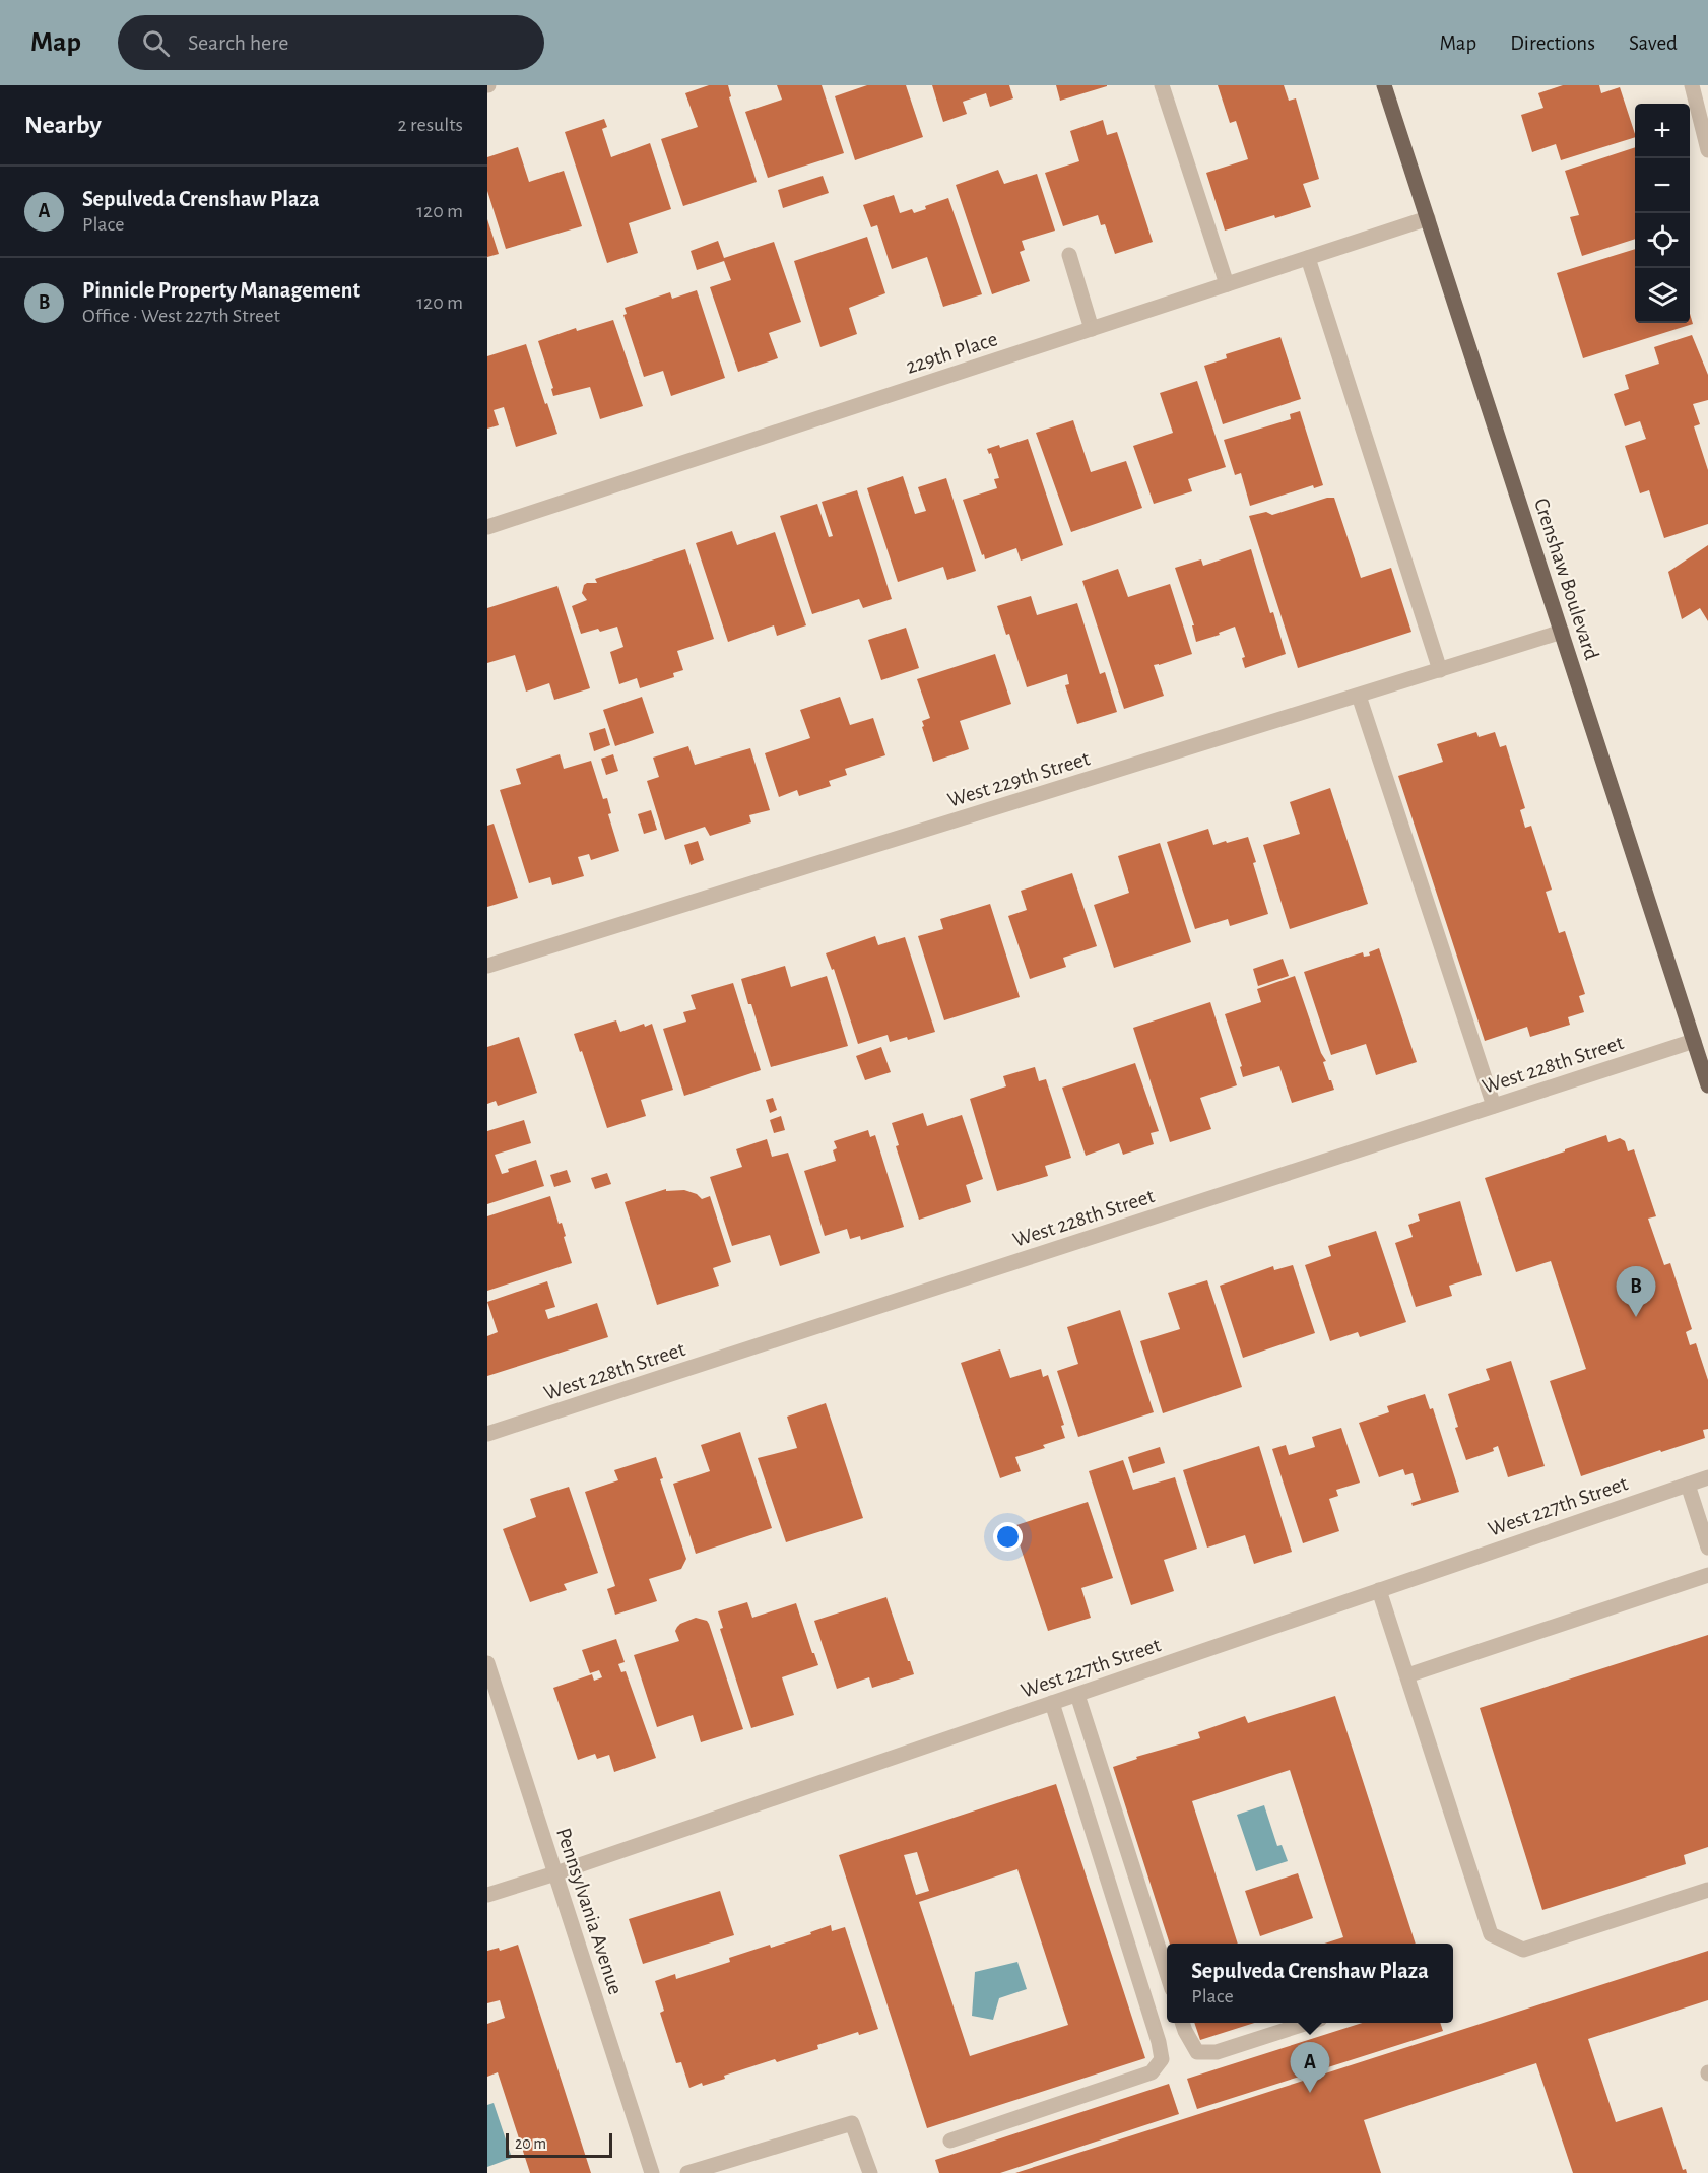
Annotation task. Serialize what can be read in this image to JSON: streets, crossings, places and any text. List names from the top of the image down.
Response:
{
  "streets": {
    "main road": ["Crenshaw Boulevard"],
    "street": [
      "229th Place",
      "West 229th Street",
      "West 228th Street",
      "West 227th Street",
      "Pennsylvania Avenue"
    ]
  },
  "crossings": [
    ["229th Place", "Crenshaw Boulevard"],
    ["Crenshaw Boulevard", "West 229th Street"],
    ["Crenshaw Boulevard", "West 228th Street"],
    ["West 227th Street", "Pennsylvania Avenue"]
  ],
  "scale_bar": "20 m",
  "page": {
    "header": "Map",
    "search": "Search here",
    "nav": ["Map", "Directions", "Saved"],
    "heading": ["Nearby", "2 results"],
    "map_buttons": ["+", "−"],
    "list": [
      {
        "mark": "A",
        "name": "Sepulveda Crenshaw Plaza",
        "note": "Place",
        "value": "120 m"
      },
      {
        "mark": "B",
        "name": "Pinnicle Property Management",
        "note": "Office · West 227th Street",
        "value": "120 m"
      }
    ],
    "pins": ["B", "A"],
    "popup": ["Sepulveda Crenshaw Plaza", "Place"],
    "scale": "20 m"
  }
}
